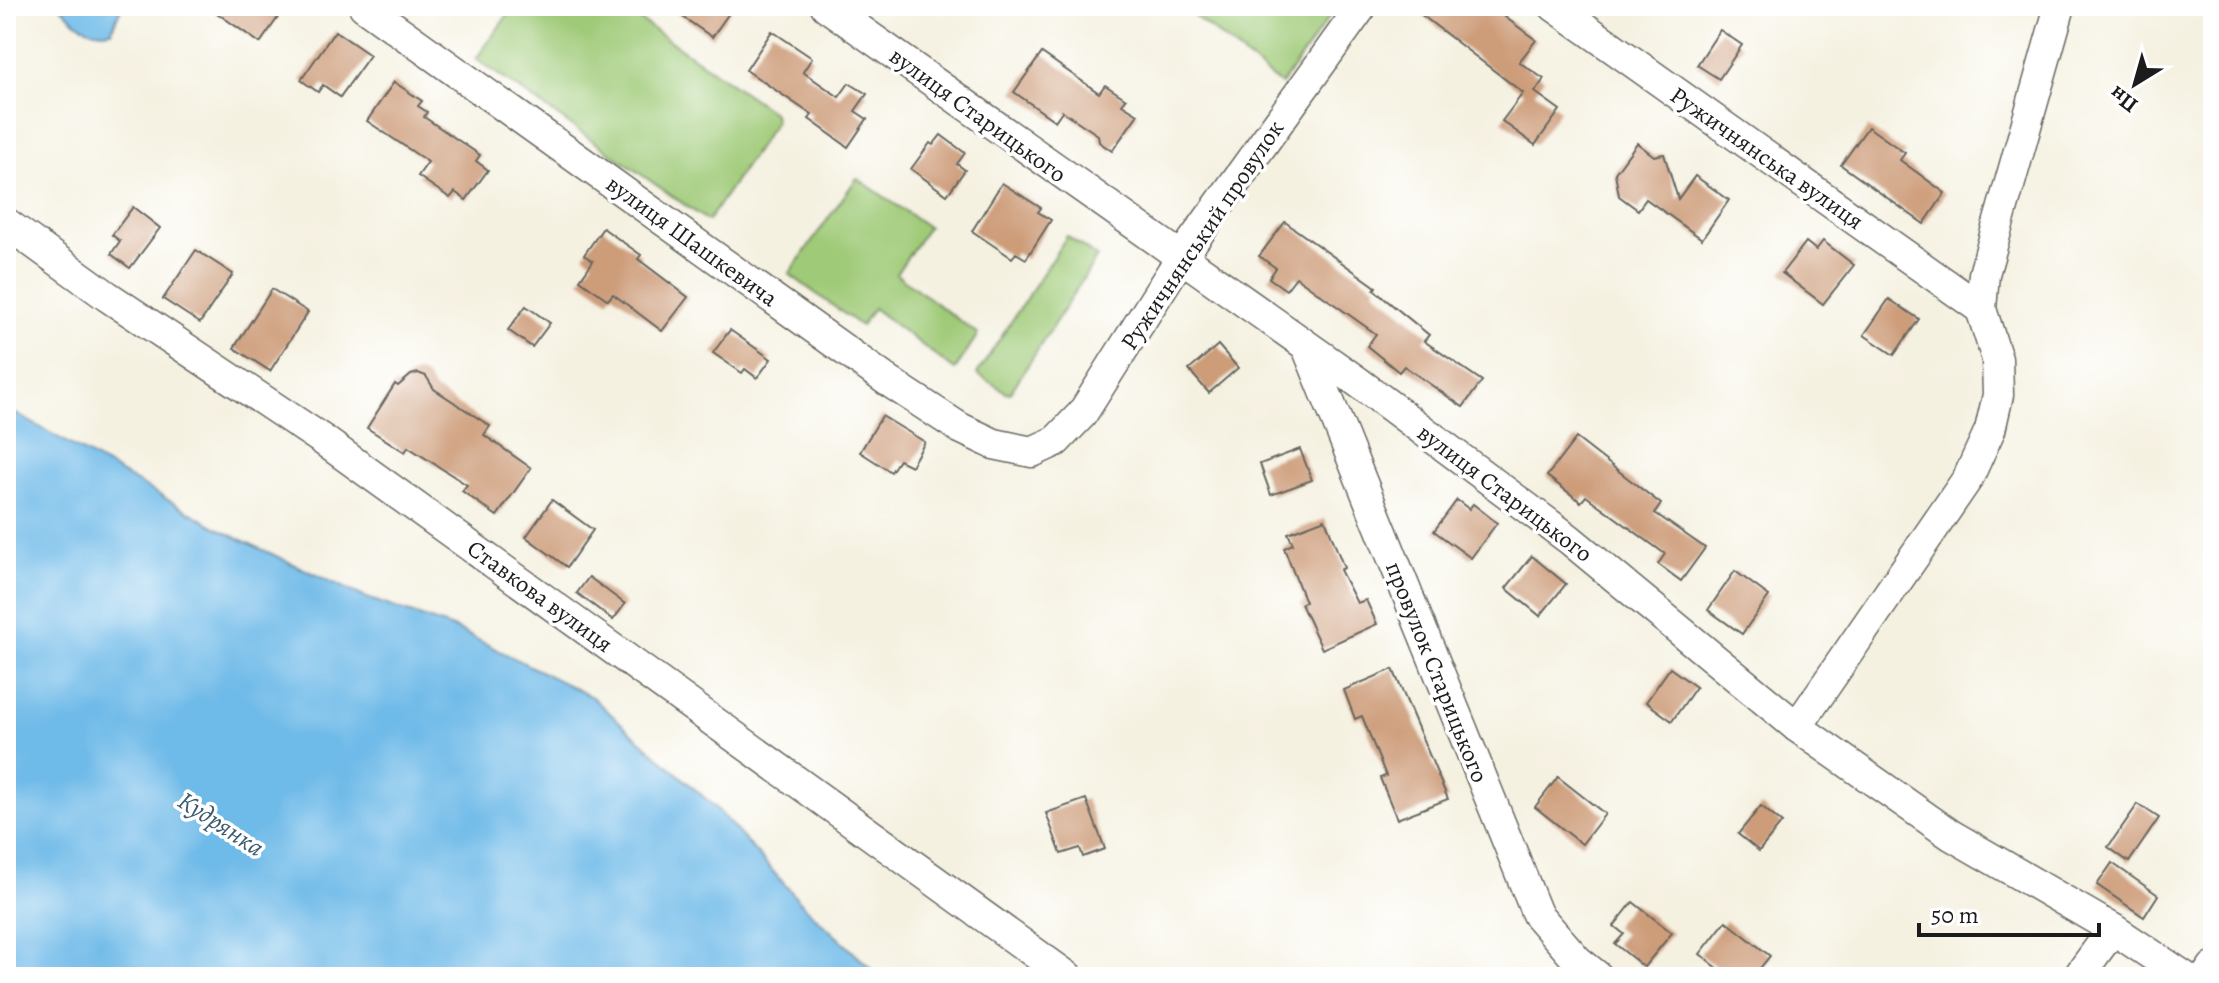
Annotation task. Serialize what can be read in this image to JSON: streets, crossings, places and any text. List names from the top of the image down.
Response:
{
  "streets": {
    "street": [
      "вулиця Старицького",
      "Ружичнянська вулиця",
      "Ружичнянський провулок",
      "вулиця Шашкевича",
      "Ставкова вулиця",
      "провулок Старицького"
    ]
  },
  "crossings": [
    ["вулиця Старицького", "Ружичнянський провулок"],
    ["вулиця Старицького", "провулок Старицького"],
    ["Ружичнянський провулок", "вулиця Шашкевича"]
  ],
  "water": ["Кудрянка"],
  "scale_bar": "50 m",
  "north": "bottom left"
}
